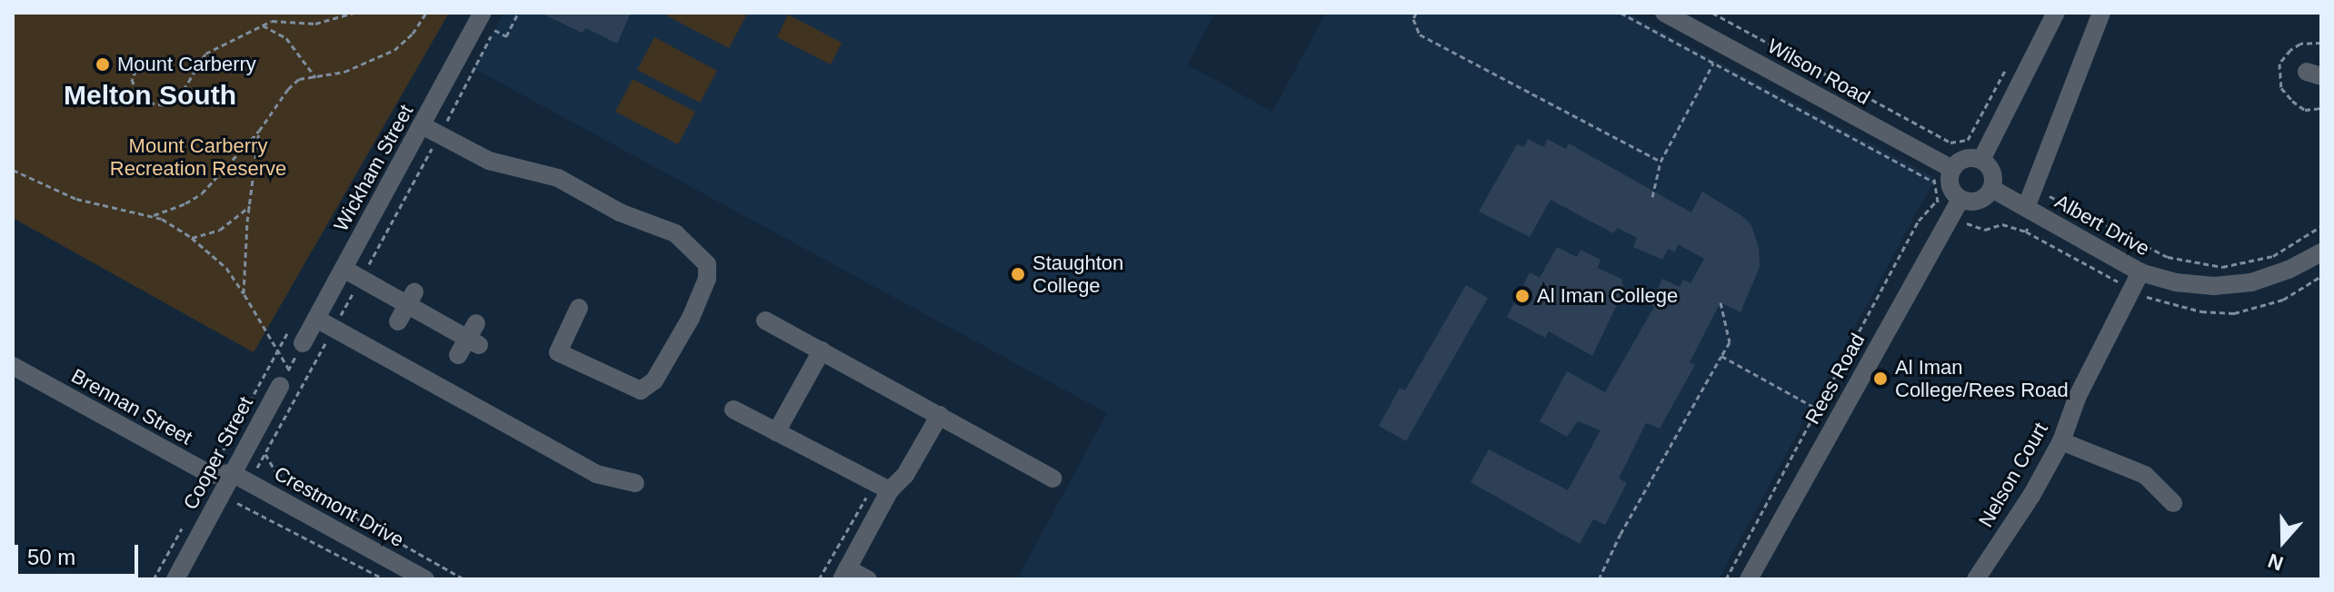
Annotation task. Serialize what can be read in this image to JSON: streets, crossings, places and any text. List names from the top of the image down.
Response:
{
  "streets": {
    "street": [
      "Wilson Road",
      "Wickham Street",
      "Albert Drive",
      "Rees Road",
      "Brennan Street",
      "Cooper Street",
      "Nelson Court",
      "Crestmont Drive"
    ]
  },
  "crossings": [
    ["Wilson Road", "Albert Drive"],
    ["Wilson Road", "Rees Road"],
    ["Albert Drive", "Rees Road"],
    ["Albert Drive", "Nelson Court"],
    ["Brennan Street", "Cooper Street"],
    ["Brennan Street", "Crestmont Drive"],
    ["Cooper Street", "Crestmont Drive"]
  ],
  "districts": ["Melton South"],
  "parks": ["Mount Carberry Recreation Reserve"],
  "places": [
    "Mount Carberry",
    "Staughton College",
    "Al Iman College",
    "Al Iman College/Rees Road"
  ],
  "scale_bar": "50 m",
  "north": "bottom"
}
